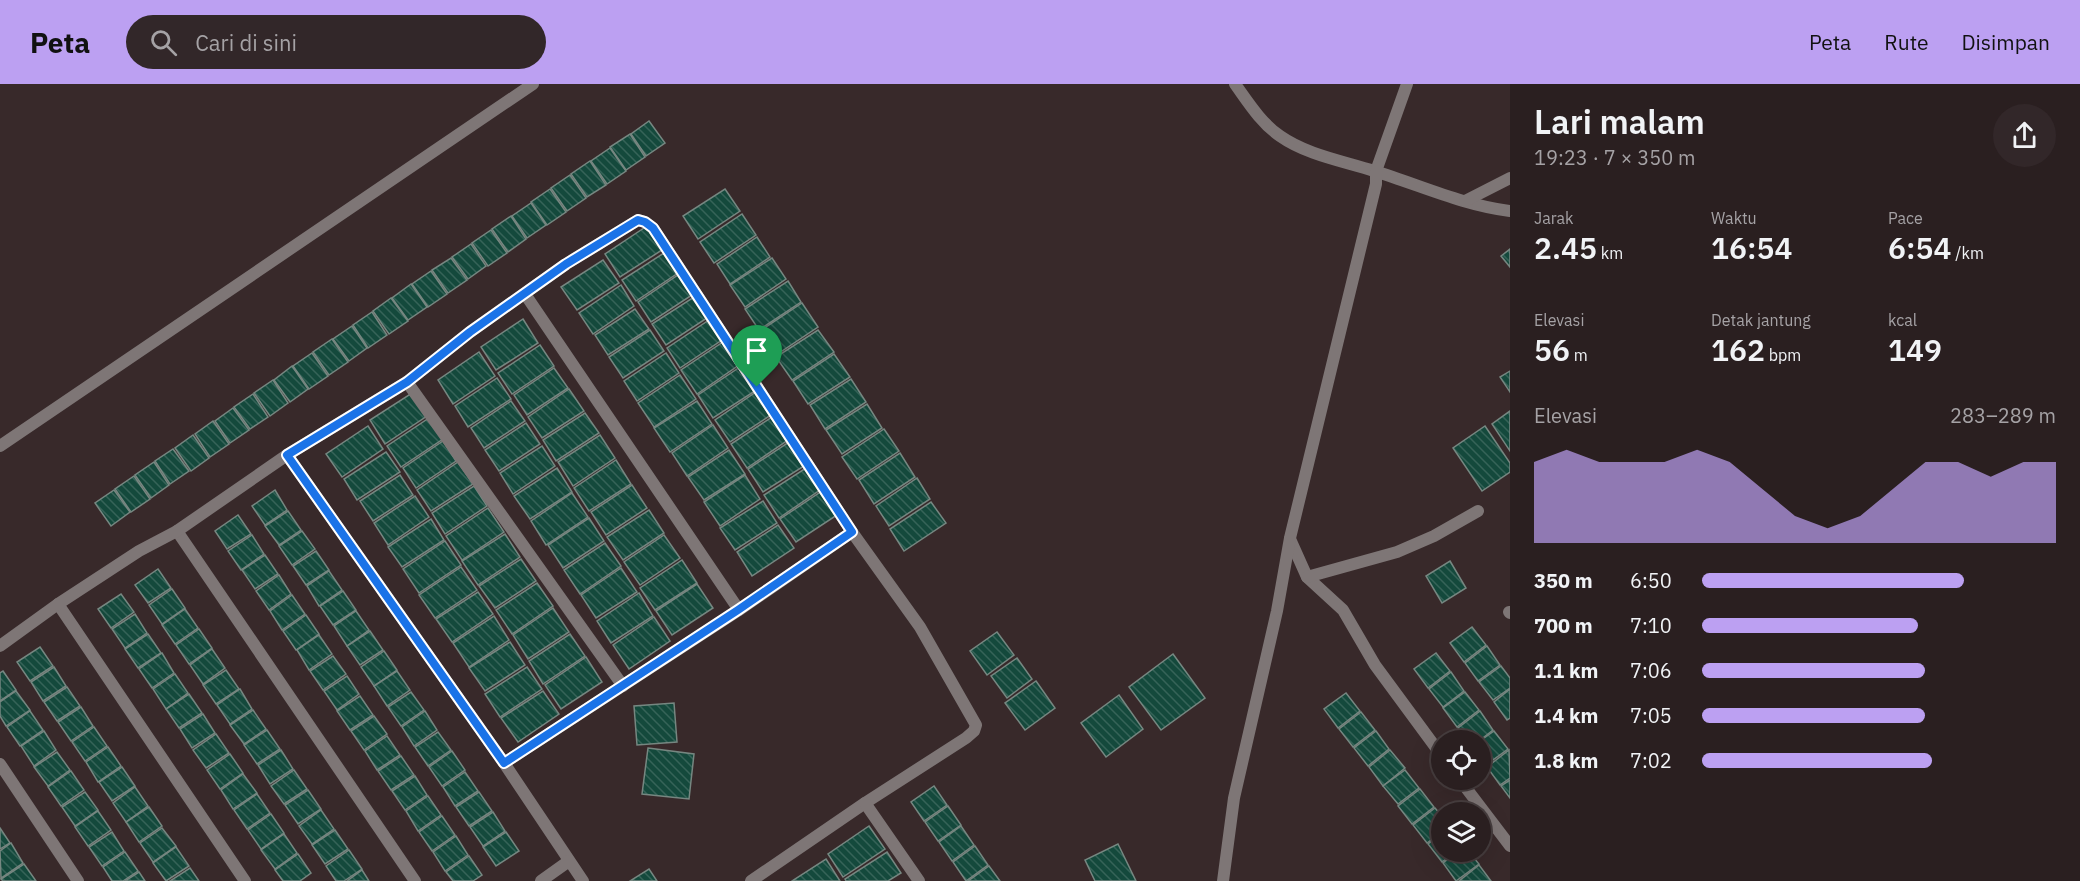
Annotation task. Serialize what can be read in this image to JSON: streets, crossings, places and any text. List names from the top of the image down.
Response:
{
  "page": {
    "header": "Peta",
    "search": "Cari di sini",
    "nav": ["Peta", "Rute", "Disimpan"],
    "heading": ["Lari malam", "19:23 · 7 × 350 m"],
    "stats": [
      ["Jarak", "2.45 km"],
      ["Waktu", "16:54"],
      ["Pace", "6:54 /km"],
      ["Elevasi", "56 m"],
      ["Detak jantung", "162 bpm"],
      ["kcal", "149"]
    ],
    "chart": ["Elevasi", "283–289 m"],
    "list": [
      {
        "name": "350 m",
        "note": "6:50"
      },
      {
        "name": "700 m",
        "note": "7:10"
      },
      {
        "name": "1.1 km",
        "note": "7:06"
      },
      {
        "name": "1.4 km",
        "note": "7:05"
      },
      {
        "name": "1.8 km",
        "note": "7:02"
      }
    ]
  }
}
